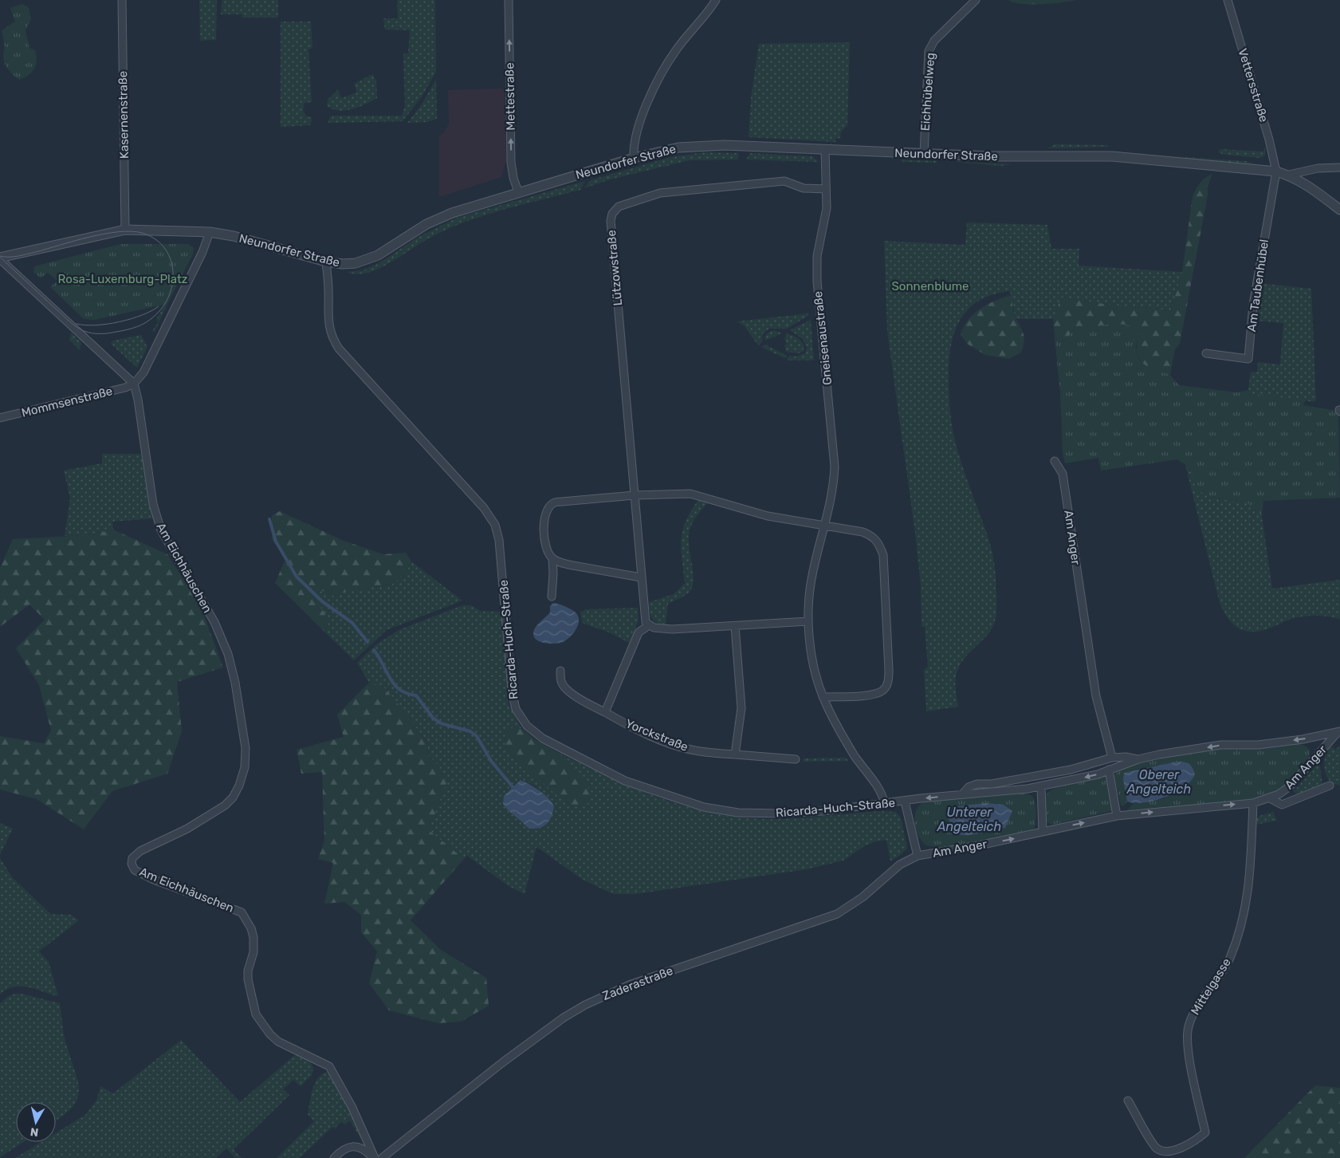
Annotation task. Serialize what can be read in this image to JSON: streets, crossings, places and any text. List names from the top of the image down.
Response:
{
  "streets": {
    "street": [
      "Vettersstraße",
      "Eichhübelweg",
      "Mettestraße",
      "Kasernenstraße",
      "Neundorfer Straße",
      "Lützowstraße",
      "Am Taubenhübel",
      "Gneisenaustraße",
      "Mommsenstraße",
      "Am Anger",
      "Am Eichhäuschen",
      "Ricarda-Huch-Straße",
      "Yorckstraße",
      "Zaderastraße",
      "Mittelgasse"
    ]
  },
  "crossings": [
    ["Vettersstraße", "Neundorfer Straße"],
    ["Vettersstraße", "Am Taubenhübel"],
    ["Eichhübelweg", "Neundorfer Straße"],
    ["Mettestraße", "Neundorfer Straße"],
    ["Kasernenstraße", "Neundorfer Straße"],
    ["Neundorfer Straße", "Am Taubenhübel"],
    ["Neundorfer Straße", "Gneisenaustraße"],
    ["Neundorfer Straße", "Ricarda-Huch-Straße"],
    ["Lützowstraße", "Gneisenaustraße"],
    ["Gneisenaustraße", "Ricarda-Huch-Straße"],
    ["Mommsenstraße", "Am Eichhäuschen"],
    ["Am Anger", "Ricarda-Huch-Straße"],
    ["Am Anger", "Zaderastraße"],
    ["Am Anger", "Mittelgasse"]
  ],
  "one_way": ["Mettestraße"],
  "water": ["Oberer Angelteich", "Unterer Angelteich"],
  "parks": ["Rosa-Luxemburg-Platz", "Sonnenblume"],
  "north": "bottom"
}
